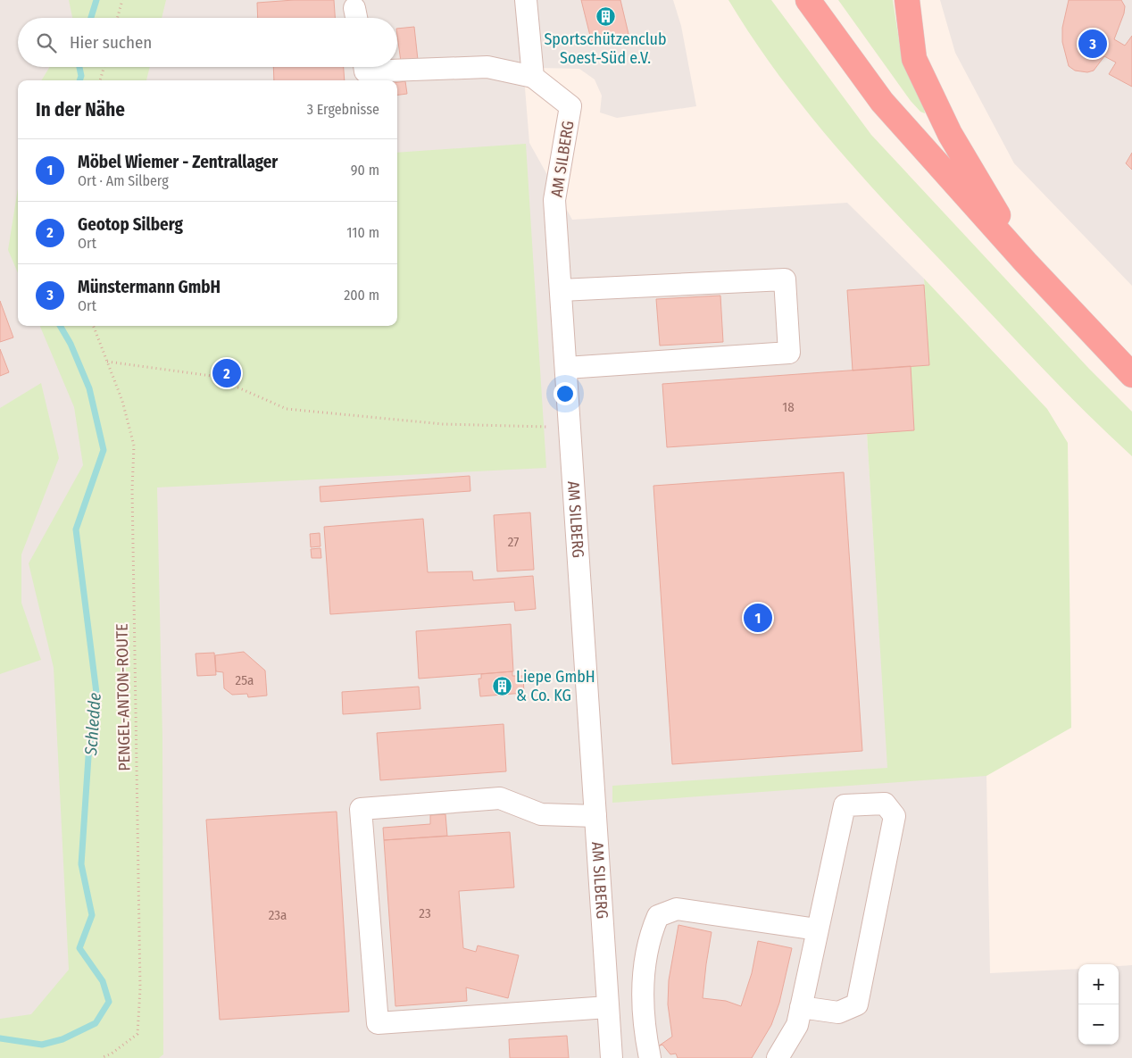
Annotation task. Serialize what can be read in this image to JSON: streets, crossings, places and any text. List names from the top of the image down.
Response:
{
  "streets": {
    "street": ["AM SILBERG"],
    "path": ["PENGEL-ANTON-ROUTE"]
  },
  "water": ["Schledde"],
  "places": {
    "building": ["Sportschützenclub Soest-Süd e.V.", "Liepe GmbH & Co. KG"]
  },
  "house_numbers": [
    "18",
    "27",
    "25a",
    "23",
    "23a"
  ],
  "page": {
    "search": "Hier suchen",
    "pins": ["3", "2", "1"],
    "heading": ["In der Nähe", "3 Ergebnisse"],
    "list": [
      {
        "mark": "1",
        "name": "Möbel Wiemer - Zentrallager",
        "note": "Ort · Am Silberg",
        "value": "90 m"
      },
      {
        "mark": "2",
        "name": "Geotop Silberg",
        "note": "Ort",
        "value": "110 m"
      },
      {
        "mark": "3",
        "name": "Münstermann GmbH",
        "note": "Ort",
        "value": "200 m"
      }
    ],
    "map_buttons": ["+", "−"]
  }
}
